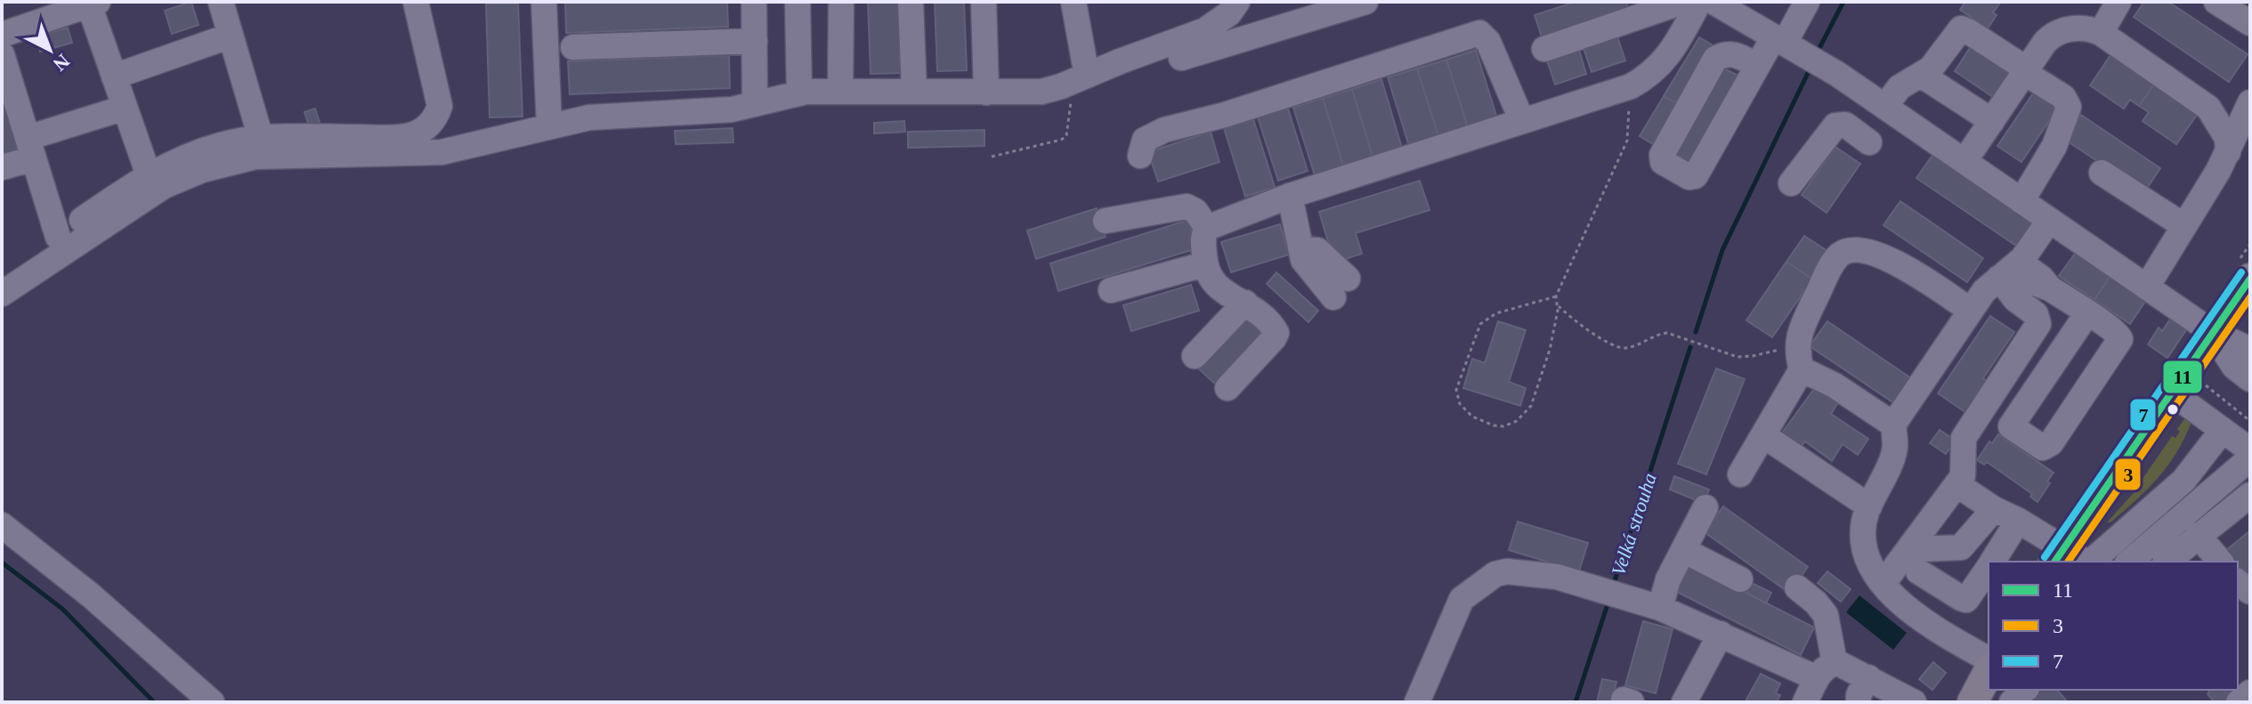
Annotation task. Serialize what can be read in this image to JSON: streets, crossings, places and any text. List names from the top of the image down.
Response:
{
  "water": ["Velká strouha"],
  "lines": ["transit line 7", "transit line 11", "transit line 3"],
  "legend": ["11", "3", "7"],
  "north": "bottom right"
}
